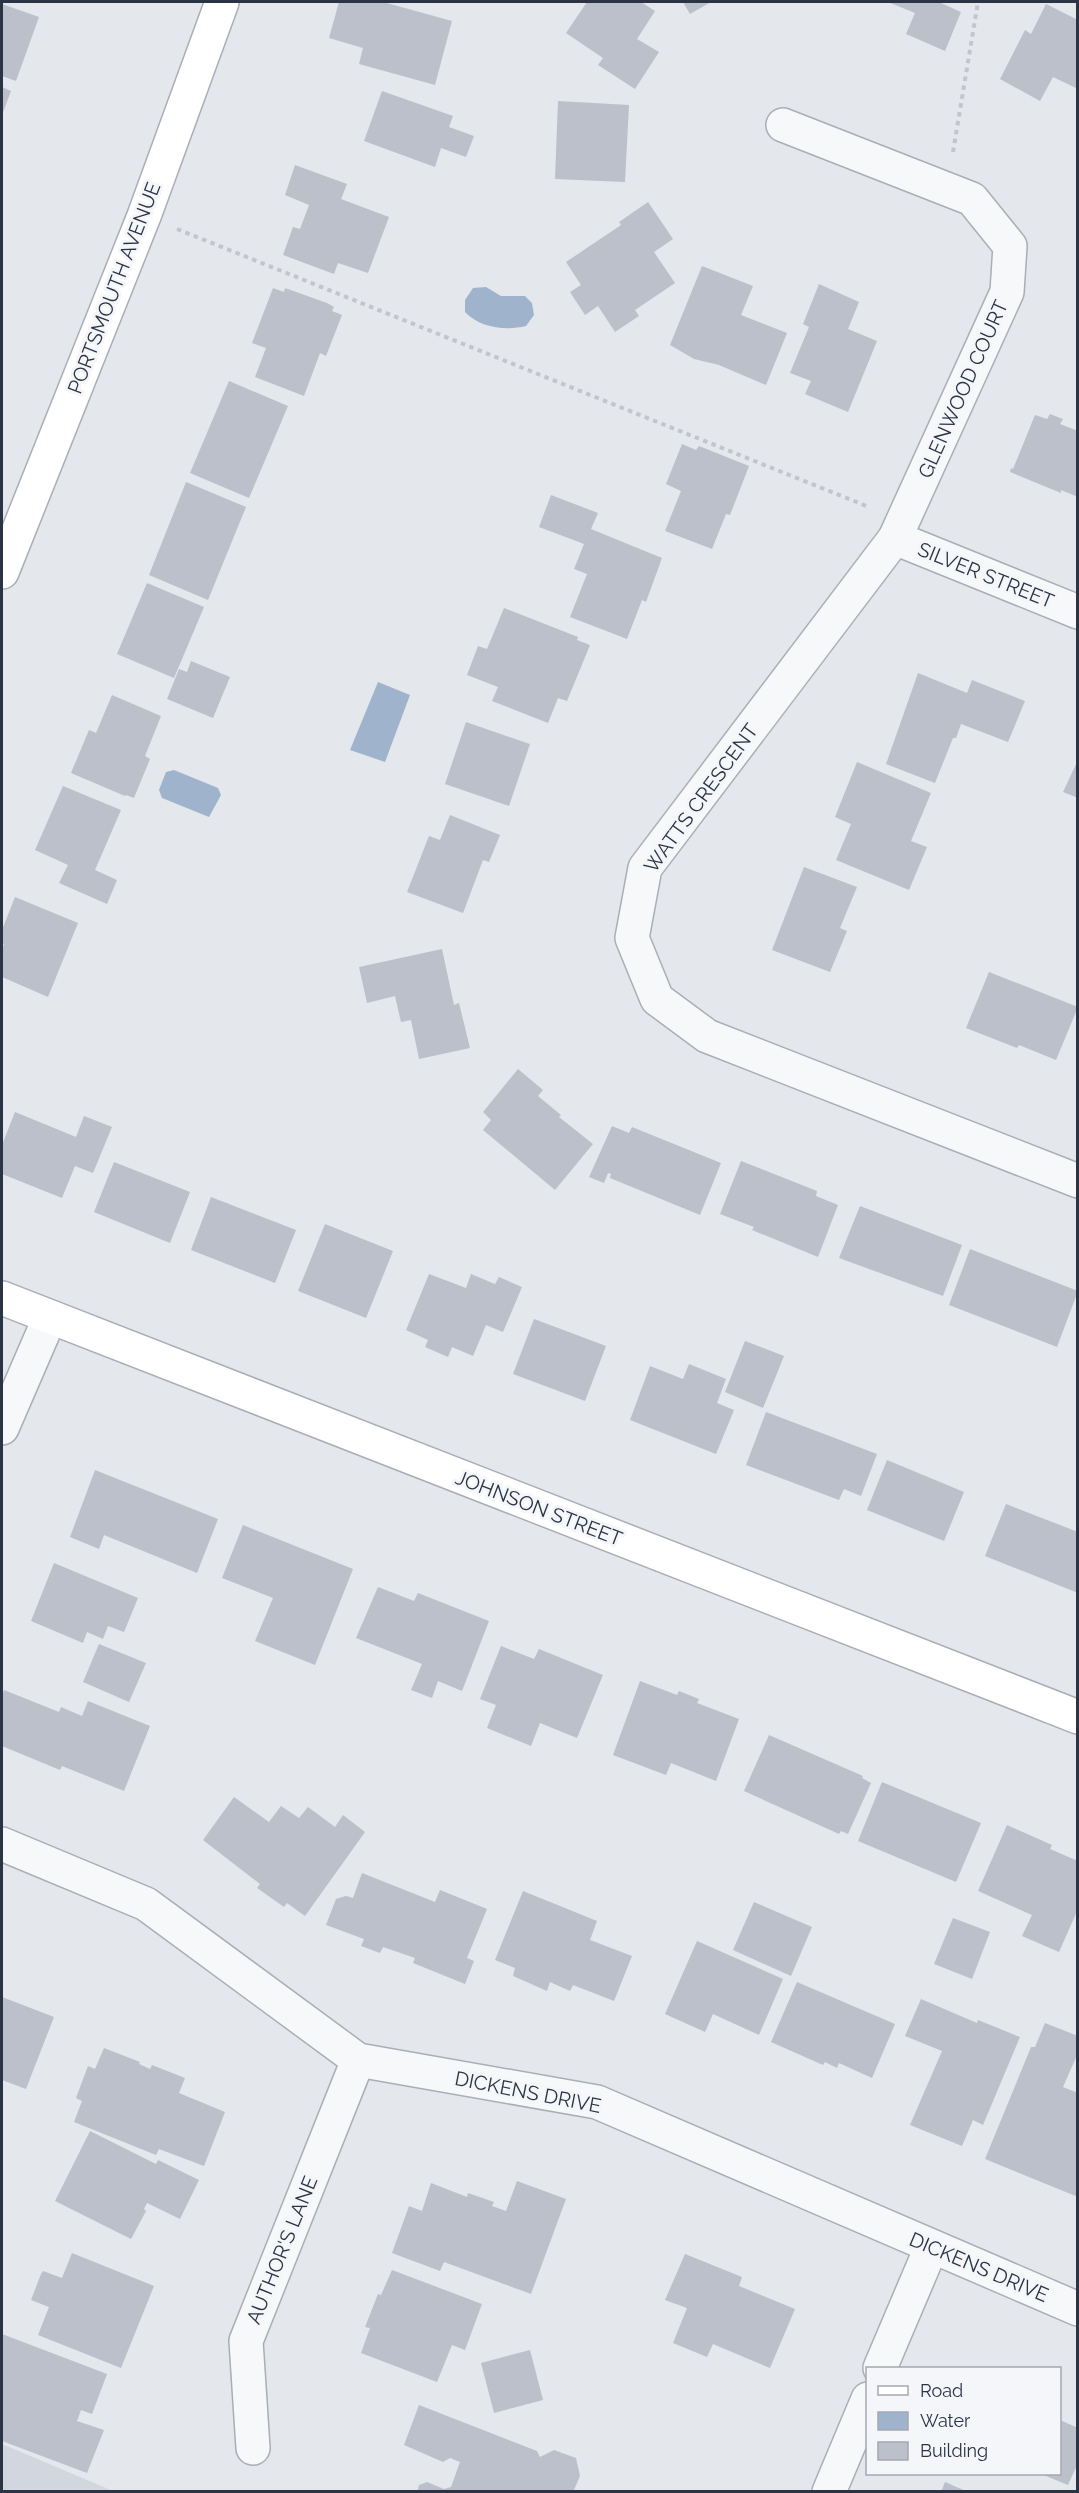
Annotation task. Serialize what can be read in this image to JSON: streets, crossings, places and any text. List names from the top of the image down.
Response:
{
  "streets": {
    "main road": ["PORTSMOUTH AVENUE", "JOHNSON STREET"],
    "street": [
      "GLENWOOD COURT",
      "SILVER STREET",
      "WATTS CRESCENT",
      "DICKENS DRIVE",
      "AUTHOR'S LANE"
    ]
  },
  "crossings": [
    ["GLENWOOD COURT", "SILVER STREET"],
    ["GLENWOOD COURT", "WATTS CRESCENT"],
    ["SILVER STREET", "WATTS CRESCENT"],
    ["DICKENS DRIVE", "AUTHOR'S LANE"]
  ],
  "legend": ["Road", "Water", "Building"]
}
